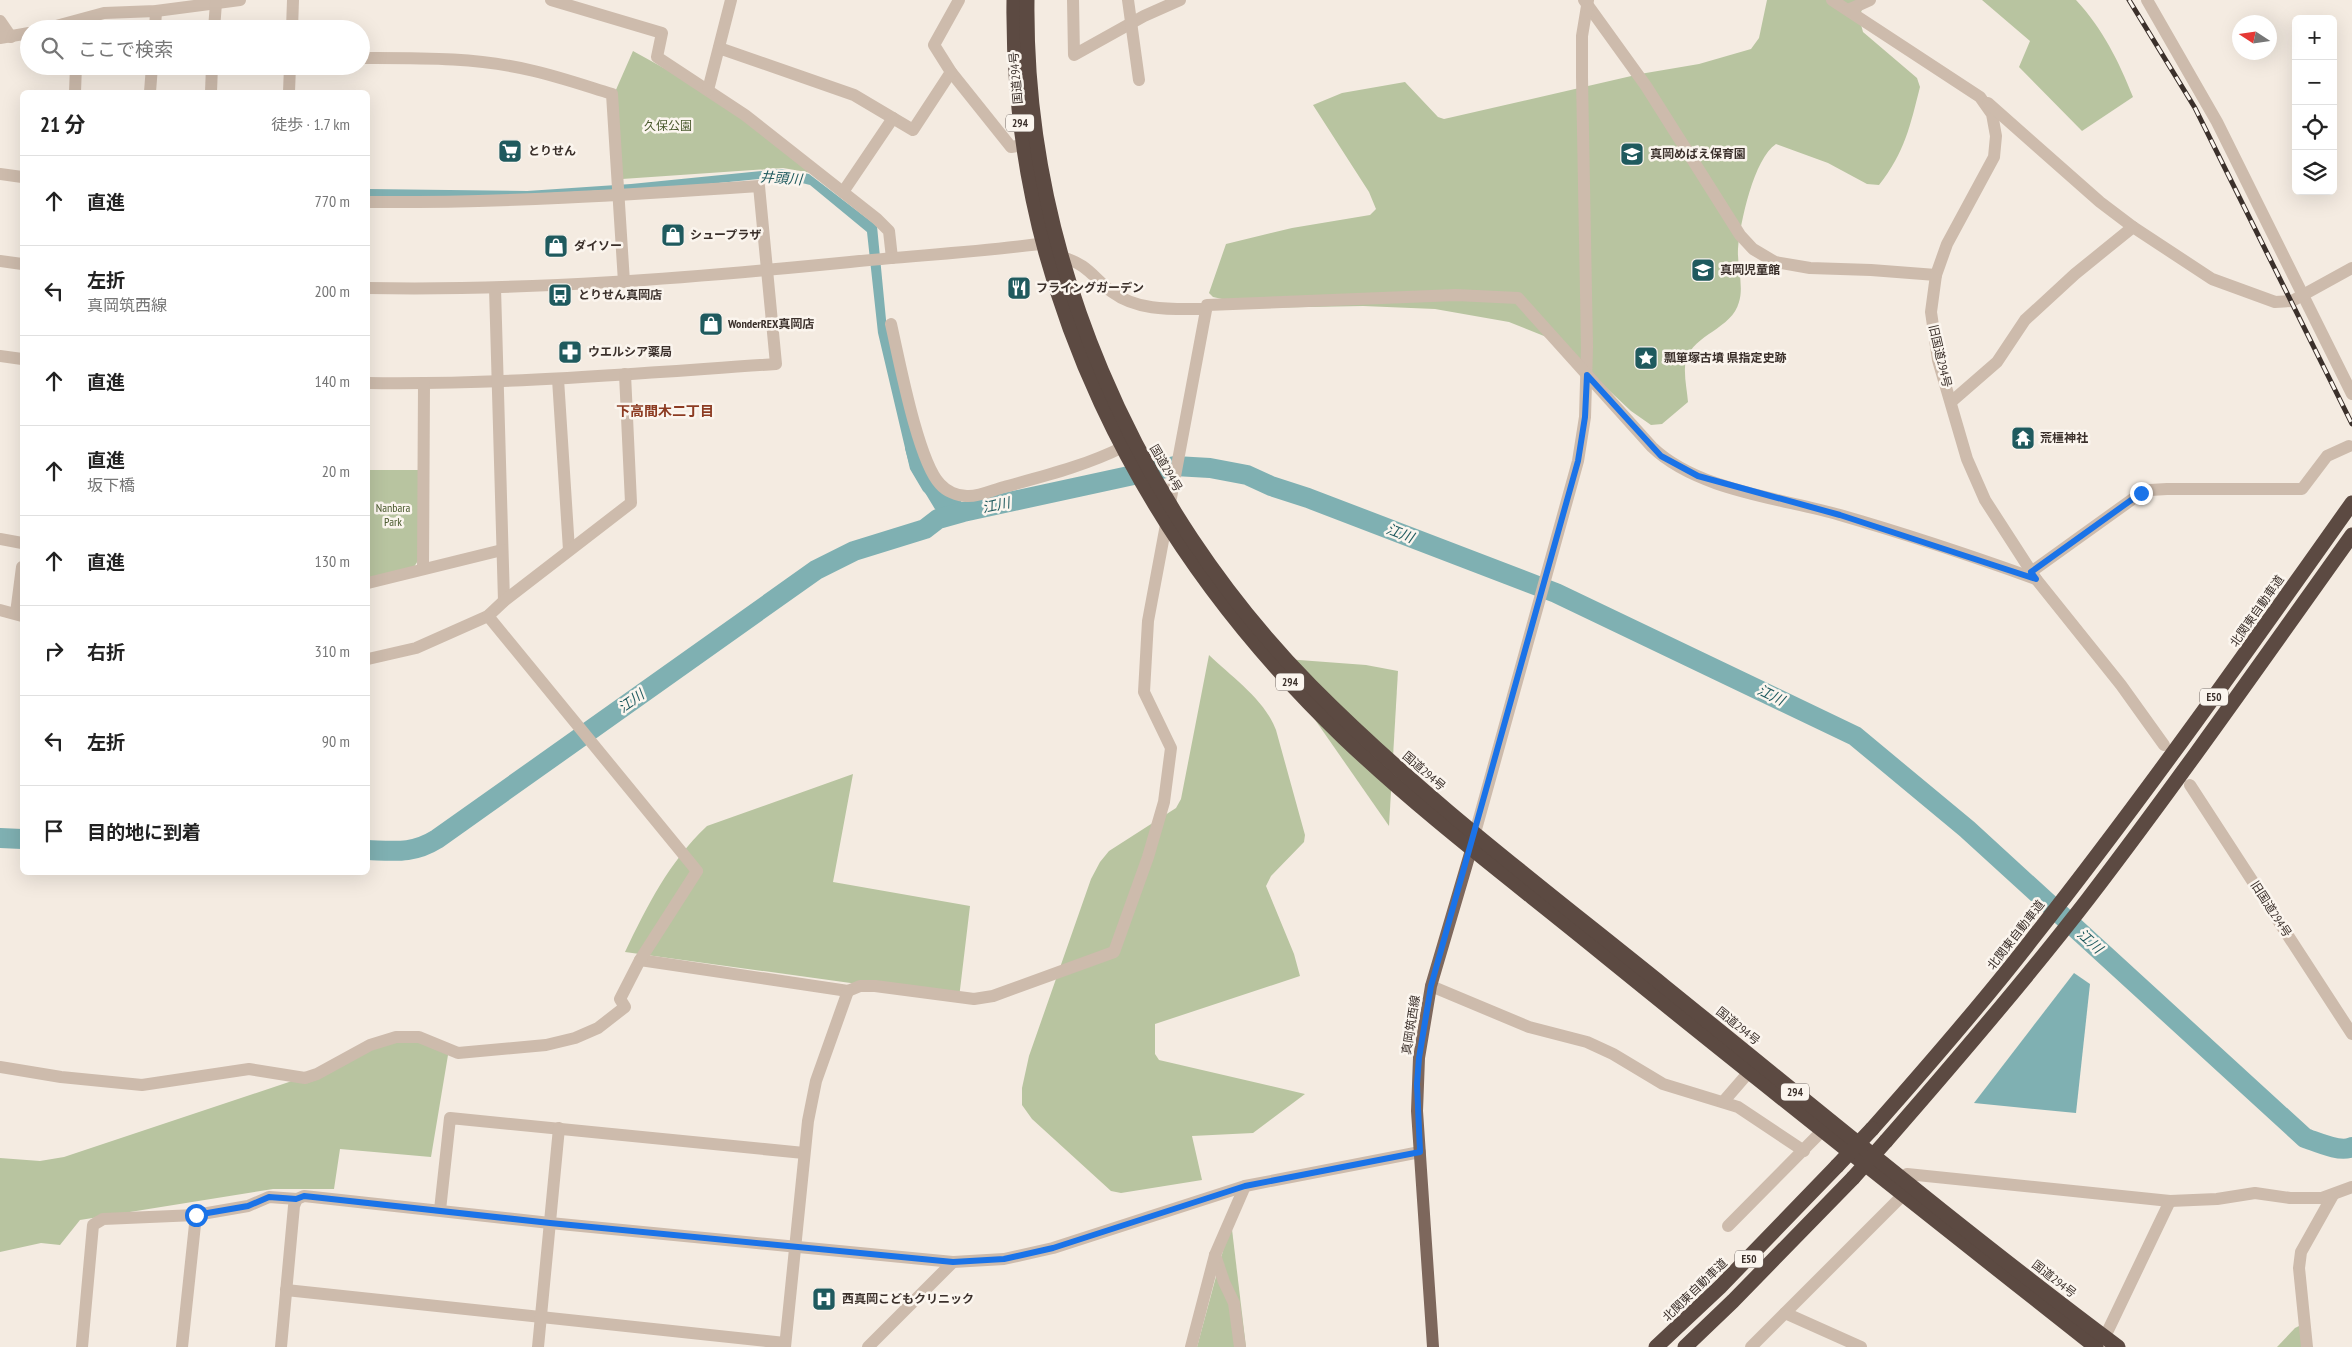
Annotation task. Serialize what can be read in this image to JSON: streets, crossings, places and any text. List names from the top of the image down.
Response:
{
  "streets": {
    "highway": [
      "国道294号",
      "294",
      "北関東自動車道",
      "E50"
    ],
    "main road": ["真岡筑西線"],
    "street": ["旧国道294号"]
  },
  "crossings": [
    ["国道294号", "真岡筑西線"]
  ],
  "districts": ["下高間木二丁目"],
  "water": ["井頭川", "江川"],
  "parks": ["久保公園", "Nanbara Park"],
  "places": {
    "supermarket": ["とりせん"],
    "school or university": ["真岡めばえ保育園", "真岡児童館"],
    "shop": ["シュープラザ", "ダイソー", "WonderREX真岡店"],
    "restaurant": ["フライングガーデン"],
    "bus stop": ["とりせん真岡店"],
    "pharmacy": ["ウエルシア薬局"],
    "place": ["瓢箪塚古墳 県指定史跡"],
    "temple": ["荒橿神社"],
    "hospital": ["西真岡こどもクリニック"]
  },
  "north": "left",
  "page": {
    "map_buttons": ["+", "−"],
    "search": "ここで検索",
    "heading": ["21 分", "徒歩 · 1.7 km"],
    "list": [
      ["直進", "770 m"],
      ["左折", "真岡筑西線", "200 m"],
      ["直進", "140 m"],
      ["直進", "坂下橋", "20 m"],
      ["直進", "130 m"],
      ["右折", "310 m"],
      ["左折", "90 m"],
      "目的地に到着"
    ]
  }
}
